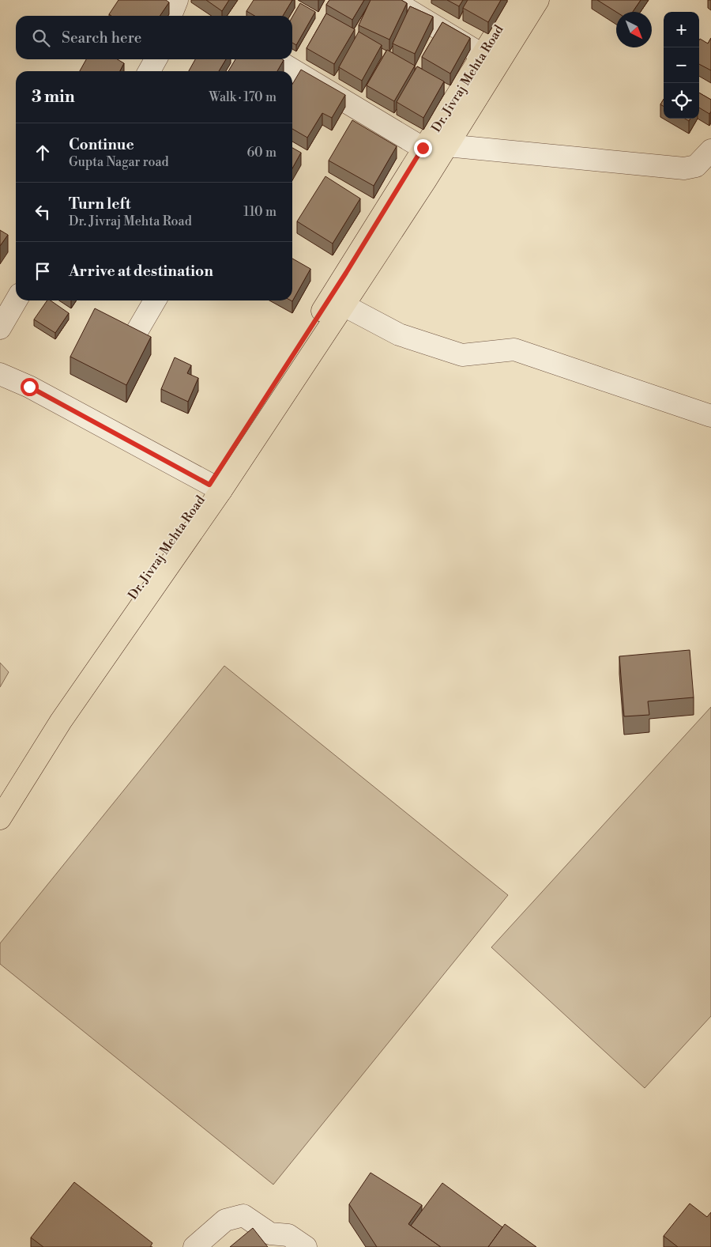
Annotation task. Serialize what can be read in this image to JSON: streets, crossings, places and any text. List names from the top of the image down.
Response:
{
  "streets": {
    "main road": ["Dr. Jivraj Mehta Road"]
  },
  "north": "bottom right",
  "page": {
    "map_buttons": ["+", "−"],
    "search": "Search here",
    "heading": ["3 min", "Walk · 170 m"],
    "list": [
      ["Continue", "Gupta Nagar road", "60 m"],
      ["Turn left", "Dr. Jivraj Mehta Road", "110 m"],
      "Arrive at destination"
    ]
  }
}
